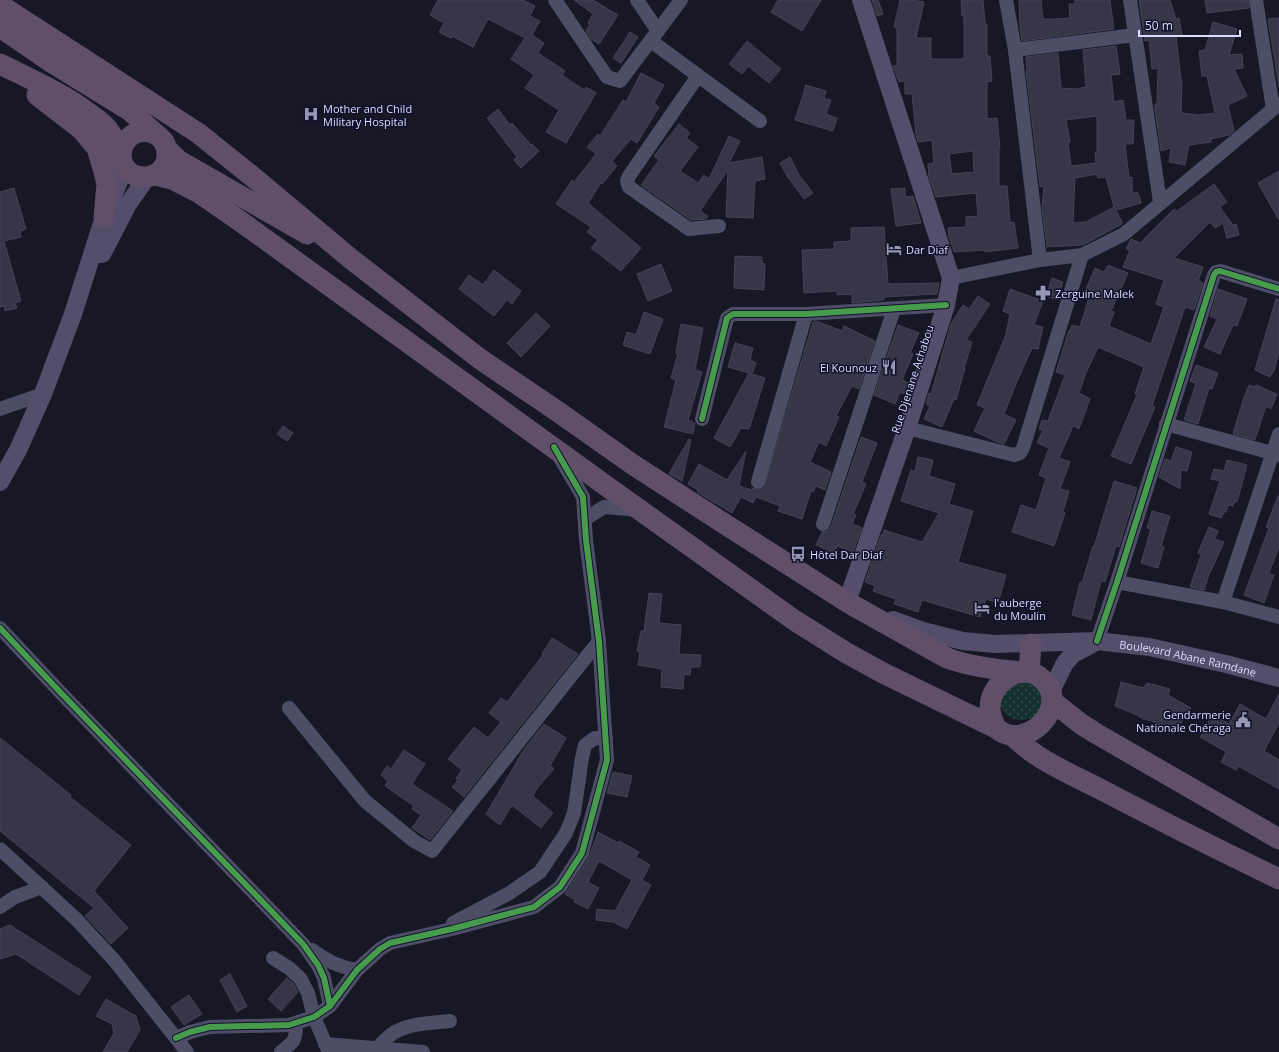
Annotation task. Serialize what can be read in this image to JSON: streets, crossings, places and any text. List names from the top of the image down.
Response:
{
  "streets": {
    "main road": ["Rue Djenane Achabou", "Boulevard Abane Ramdane"]
  },
  "crossings": [
    ["Rue Djenane Achabou", "Boulevard Abane Ramdane"]
  ],
  "places": {
    "hospital": ["Mother and Child Military Hospital"],
    "hotel": ["Dar Diaf", "l'auberge du Moulin"],
    "pharmacy": ["Zerguine Malek"],
    "restaurant": ["El Kounouz"],
    "bus stop": ["Hôtel Dar Diaf"],
    "public building": ["Gendarmerie Nationale Chéraga"]
  },
  "scale_bar": "50 m"
}
